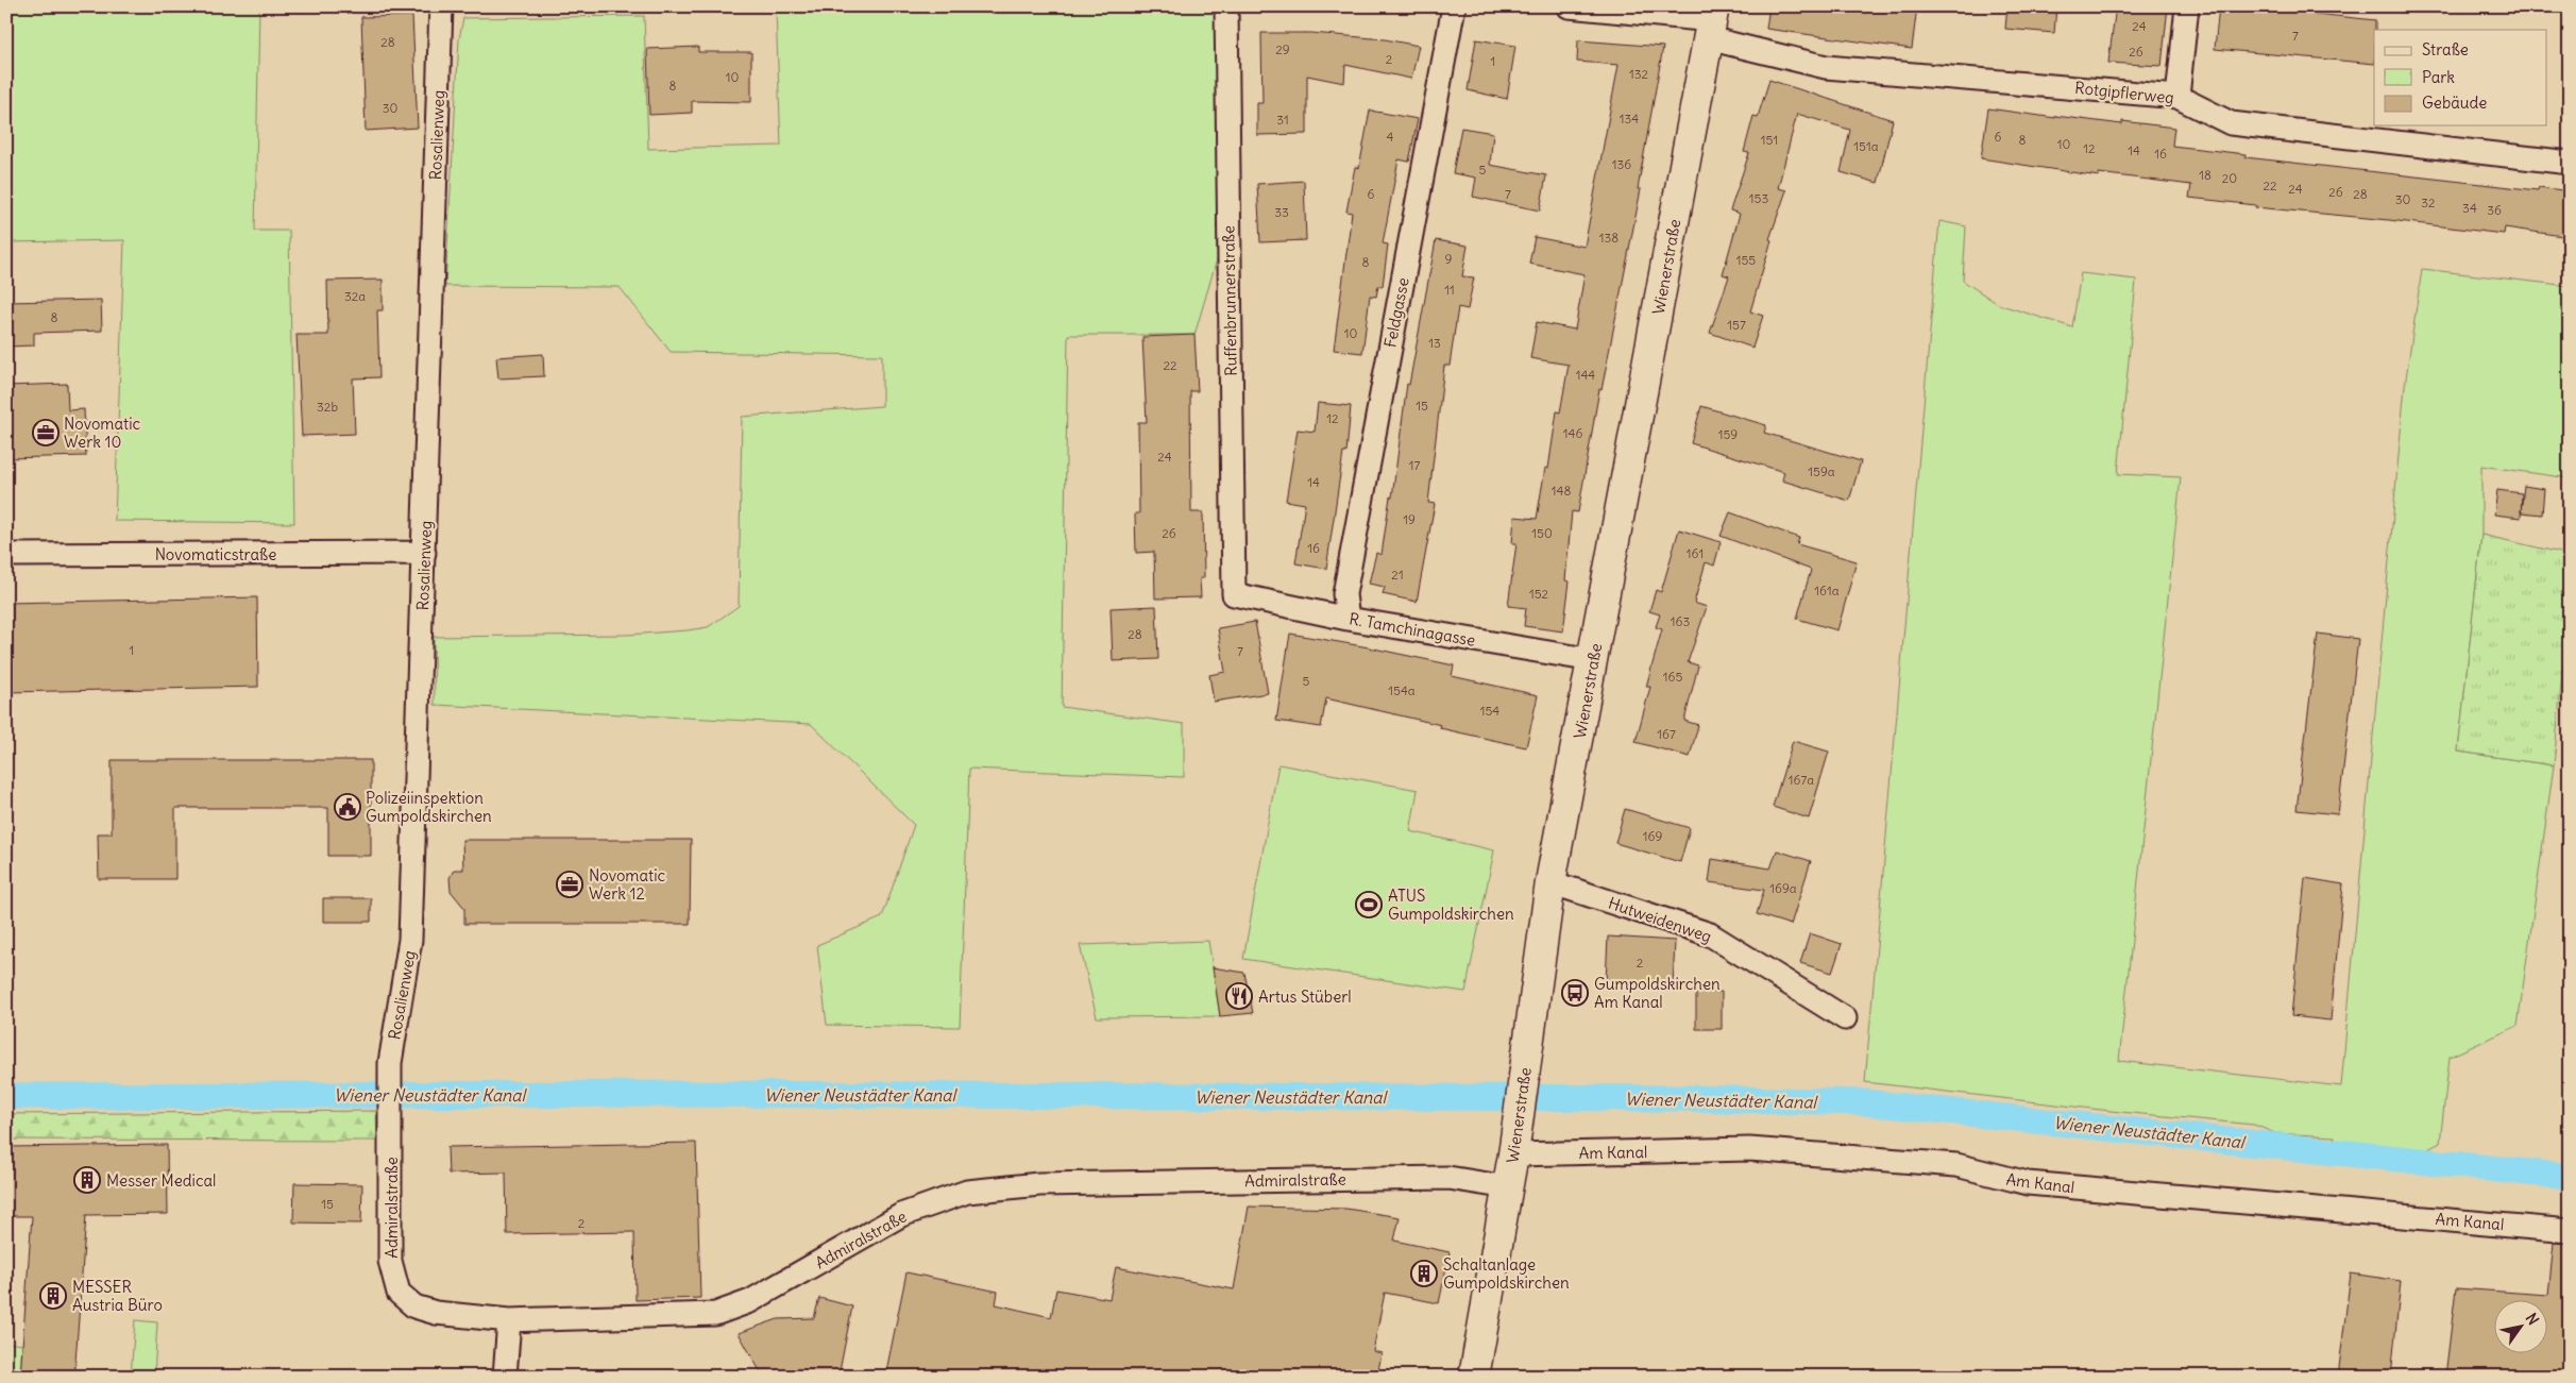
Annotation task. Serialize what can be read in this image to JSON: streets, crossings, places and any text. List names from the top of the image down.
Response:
{
  "streets": {
    "street": [
      "Rotgipflerweg",
      "Rosalienweg",
      "Wienerstraße",
      "Ruffenbrunnerstraße",
      "Feldgasse",
      "Novomaticstraße",
      "R. Tamchinagasse",
      "Hutweidenweg",
      "Am Kanal",
      "Admiralstraße"
    ]
  },
  "crossings": [
    ["Rotgipflerweg", "Wienerstraße"],
    ["Rosalienweg", "Novomaticstraße"],
    ["Rosalienweg", "Admiralstraße"],
    ["Wienerstraße", "R. Tamchinagasse"],
    ["Wienerstraße", "Hutweidenweg"],
    ["Wienerstraße", "Am Kanal"],
    ["Wienerstraße", "Admiralstraße"],
    ["Ruffenbrunnerstraße", "R. Tamchinagasse"],
    ["Feldgasse", "R. Tamchinagasse"]
  ],
  "water": ["Wiener Neustädter Kanal"],
  "places": {
    "office": ["Novomatic Werk 10", "Novomatic Werk 12"],
    "public building": ["Polizeiinspektion Gumpoldskirchen"],
    "sports": ["ATUS Gumpoldskirchen"],
    "bus stop": ["Gumpoldskirchen Am Kanal"],
    "restaurant": ["Artus Stüberl"],
    "building": ["Messer Medical", "Schaltanlage Gumpoldskirchen", "MESSER Austria Büro"]
  },
  "house_numbers": [
    "24",
    "7",
    "28",
    "29",
    "26",
    "2",
    "1",
    "132",
    "10",
    "8",
    "30",
    "134",
    "31",
    "4",
    "6",
    "151",
    "8",
    "10",
    "151a",
    "12",
    "14",
    "16",
    "136",
    "5",
    "18",
    "20",
    "22",
    "24",
    "26",
    "6",
    "7",
    "28",
    "153",
    "30",
    "32",
    "34",
    "36",
    "33",
    "138",
    "9",
    "155",
    "8",
    "11",
    "32a",
    "8",
    "157",
    "10",
    "13",
    "22",
    "144",
    "15",
    "32b",
    "12",
    "146",
    "159",
    "24",
    "17",
    "159a",
    "14",
    "148",
    "19",
    "26",
    "150",
    "16",
    "161",
    "21",
    "161a",
    "152",
    "163",
    "28",
    "1",
    "7",
    "165",
    "5",
    "154a",
    "154",
    "167",
    "167a",
    "169",
    "169a",
    "2",
    "15",
    "2"
  ],
  "legend": ["Straße", "Park", "Gebäude"],
  "north": "top right"
}
